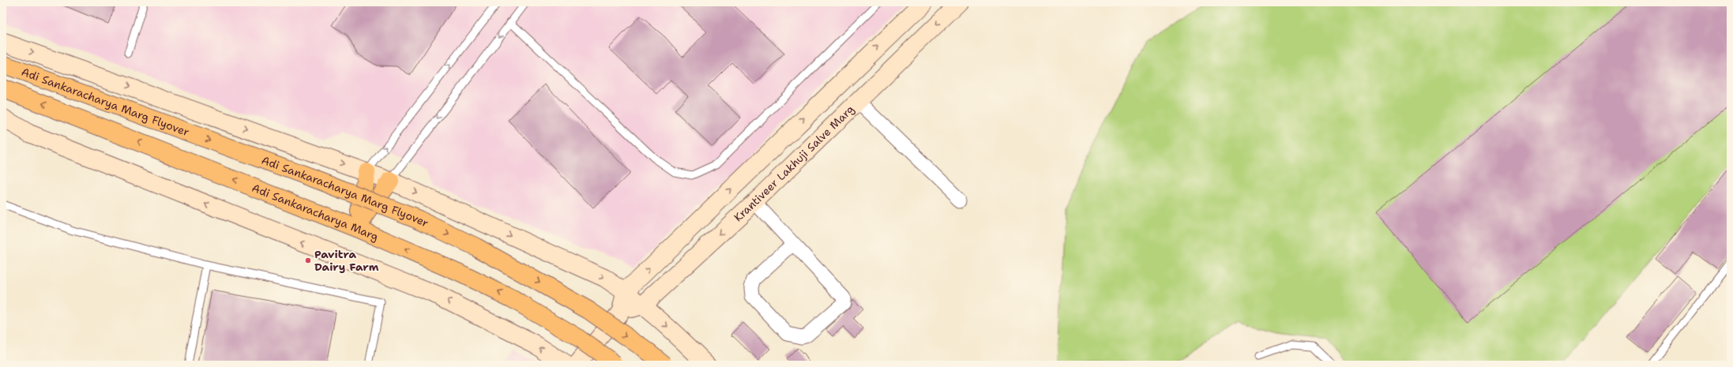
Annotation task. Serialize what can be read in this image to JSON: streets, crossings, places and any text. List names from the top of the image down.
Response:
{
  "streets": {
    "main road": ["Adi Sankaracharya Marg Flyover", "Adi Sankaracharya Marg"],
    "street": ["Krantiveer Lakhuji Salve Marg"]
  },
  "one_way": ["Adi Sankaracharya Marg Flyover", "Adi Sankaracharya Marg"],
  "places": ["Pavitra Dairy Farm"]
}
